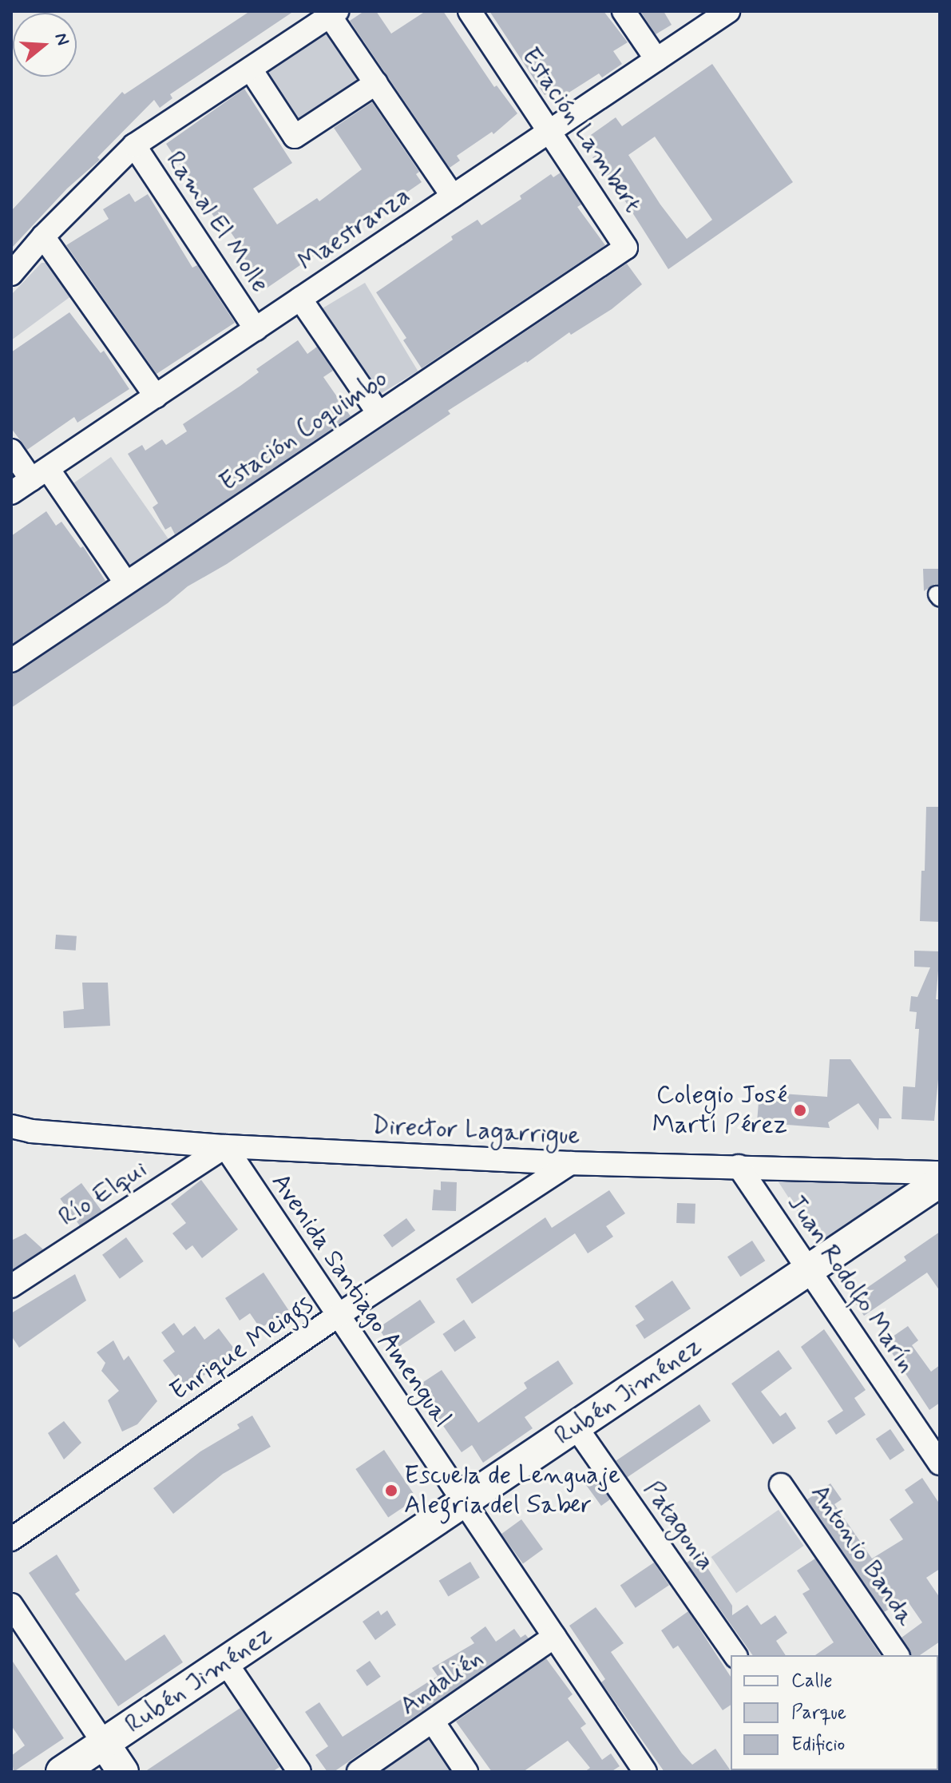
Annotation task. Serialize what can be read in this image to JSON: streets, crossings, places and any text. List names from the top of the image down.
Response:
{
  "streets": {
    "main road": ["Rubén Jiménez"],
    "street": [
      "Estación Lambert",
      "Ramal El Molle",
      "Maestranza",
      "Estación Coquimbo",
      "Director Lagarrigue",
      "Río Elqui",
      "Juan Rodolfo Marín",
      "Avenida Santiago Amengual",
      "Enrique Meiggs",
      "Patagonia",
      "Antonio Banda",
      "Andalién"
    ]
  },
  "crossings": [
    ["Estación Lambert", "Maestranza"],
    ["Estación Lambert", "Estación Coquimbo"],
    ["Ramal El Molle", "Maestranza"],
    ["Director Lagarrigue", "Río Elqui"],
    ["Director Lagarrigue", "Juan Rodolfo Marín"],
    ["Director Lagarrigue", "Avenida Santiago Amengual"],
    ["Director Lagarrigue", "Enrique Meiggs"],
    ["Director Lagarrigue", "Rubén Jiménez"],
    ["Río Elqui", "Avenida Santiago Amengual"],
    ["Juan Rodolfo Marín", "Rubén Jiménez"],
    ["Avenida Santiago Amengual", "Enrique Meiggs"],
    ["Avenida Santiago Amengual", "Rubén Jiménez"],
    ["Avenida Santiago Amengual", "Andalién"],
    ["Rubén Jiménez", "Patagonia"]
  ],
  "places": ["Colegio José Martí Pérez", "Escuela de Lenguaje Alegria del Saber"],
  "legend": ["Calle", "Parque", "Edificio"],
  "north": "right"
}
